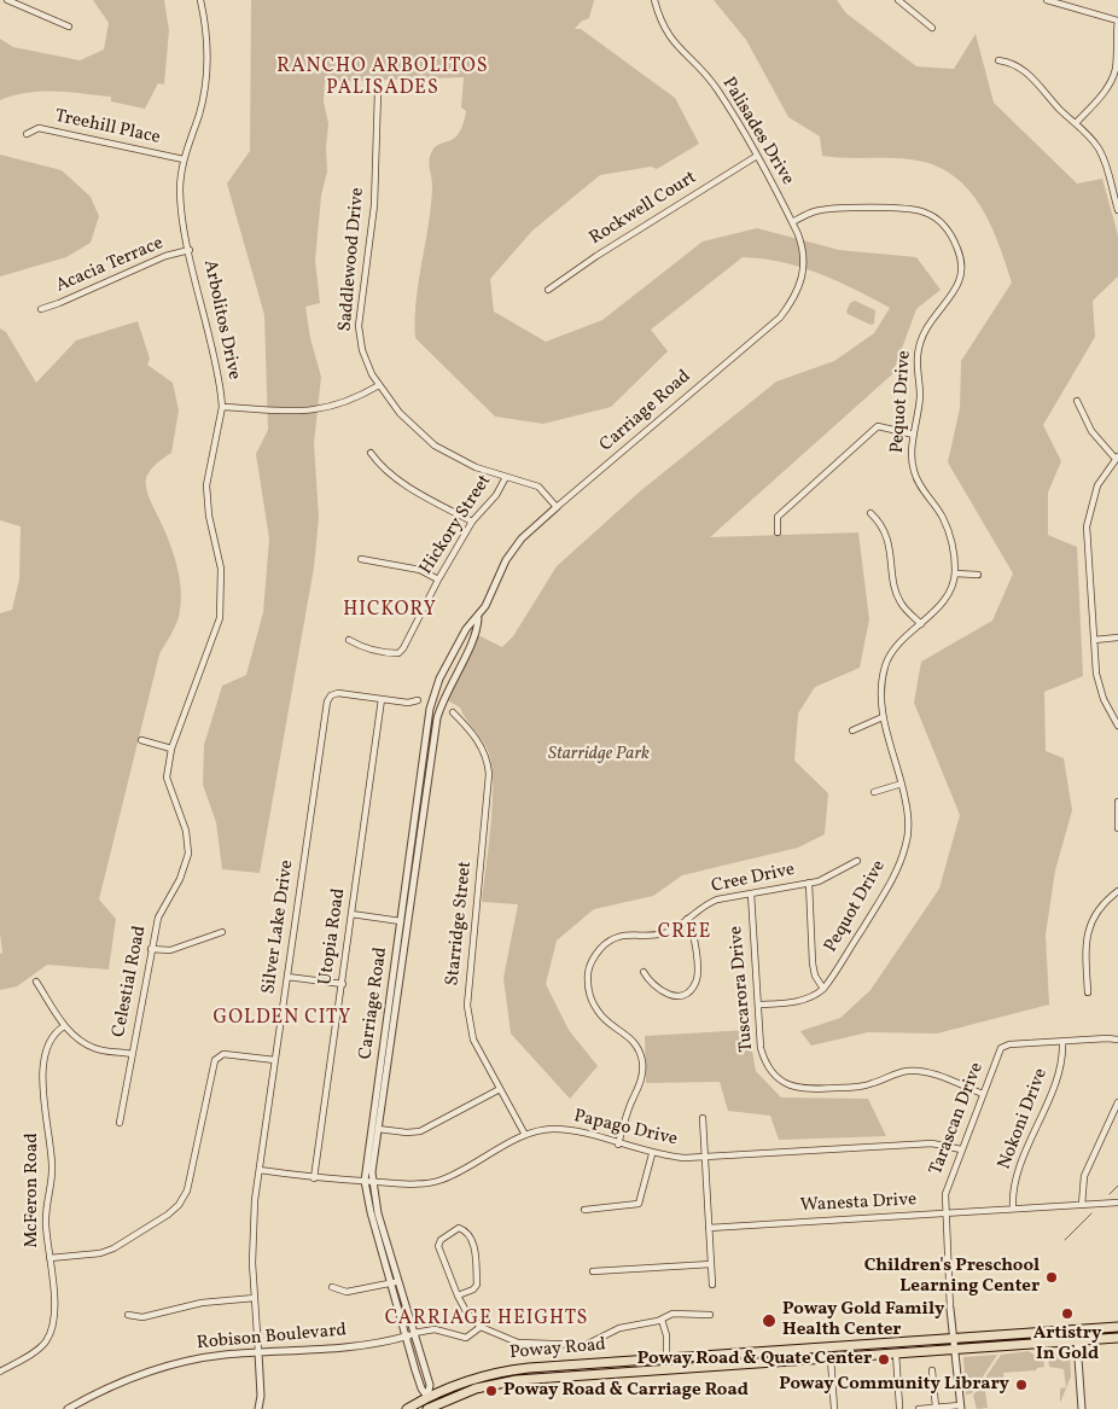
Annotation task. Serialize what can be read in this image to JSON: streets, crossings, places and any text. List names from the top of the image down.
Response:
{
  "streets": {
    "main road": ["Poway Road"],
    "street": [
      "Treehill Place",
      "Palisades Drive",
      "Rockwell Court",
      "Saddlewood Drive",
      "Acacia Terrace",
      "Arbolitos Drive",
      "Pequot Drive",
      "Carriage Road",
      "Hickory Street",
      "Cree Drive",
      "Starridge Street",
      "Silver Lake Drive",
      "Utopia Road",
      "Celestial Road",
      "Tuscarora Drive",
      "Tarascan Drive",
      "Nokoni Drive",
      "Papago Drive",
      "McFeron Road",
      "Wanesta Drive",
      "Robison Boulevard"
    ]
  },
  "crossings": [
    ["Treehill Place", "Arbolitos Drive"],
    ["Palisades Drive", "Rockwell Court"],
    ["Palisades Drive", "Pequot Drive"],
    ["Palisades Drive", "Carriage Road"],
    ["Saddlewood Drive", "Carriage Road"],
    ["Saddlewood Drive", "Hickory Street"],
    ["Acacia Terrace", "Arbolitos Drive"],
    ["Arbolitos Drive", "Celestial Road"],
    ["Pequot Drive", "Carriage Road"],
    ["Carriage Road", "Papago Drive"],
    ["Carriage Road", "Robison Boulevard"],
    ["Carriage Road", "Poway Road"],
    ["Cree Drive", "Tuscarora Drive"],
    ["Cree Drive", "Papago Drive"],
    ["Starridge Street", "Papago Drive"],
    ["Silver Lake Drive", "Utopia Road"],
    ["Silver Lake Drive", "Papago Drive"],
    ["Silver Lake Drive", "Robison Boulevard"],
    ["Utopia Road", "Papago Drive"],
    ["Tuscarora Drive", "Tarascan Drive"],
    ["Tarascan Drive", "Nokoni Drive"],
    ["Tarascan Drive", "Papago Drive"],
    ["Tarascan Drive", "Wanesta Drive"],
    ["Tarascan Drive", "Poway Road"],
    ["Nokoni Drive", "Wanesta Drive"]
  ],
  "districts": [
    "RANCHO ARBOLITOS PALISADES",
    "HICKORY",
    "CREE",
    "GOLDEN CITY",
    "CARRIAGE HEIGHTS"
  ],
  "parks": ["Starridge Park"],
  "places": [
    "Children's Preschool Learning Center",
    "Artistry In Gold",
    "Poway Gold Family Health Center",
    "Poway Road & Quate Center",
    "Poway Community Library",
    "Poway Road & Carriage Road"
  ]
}
